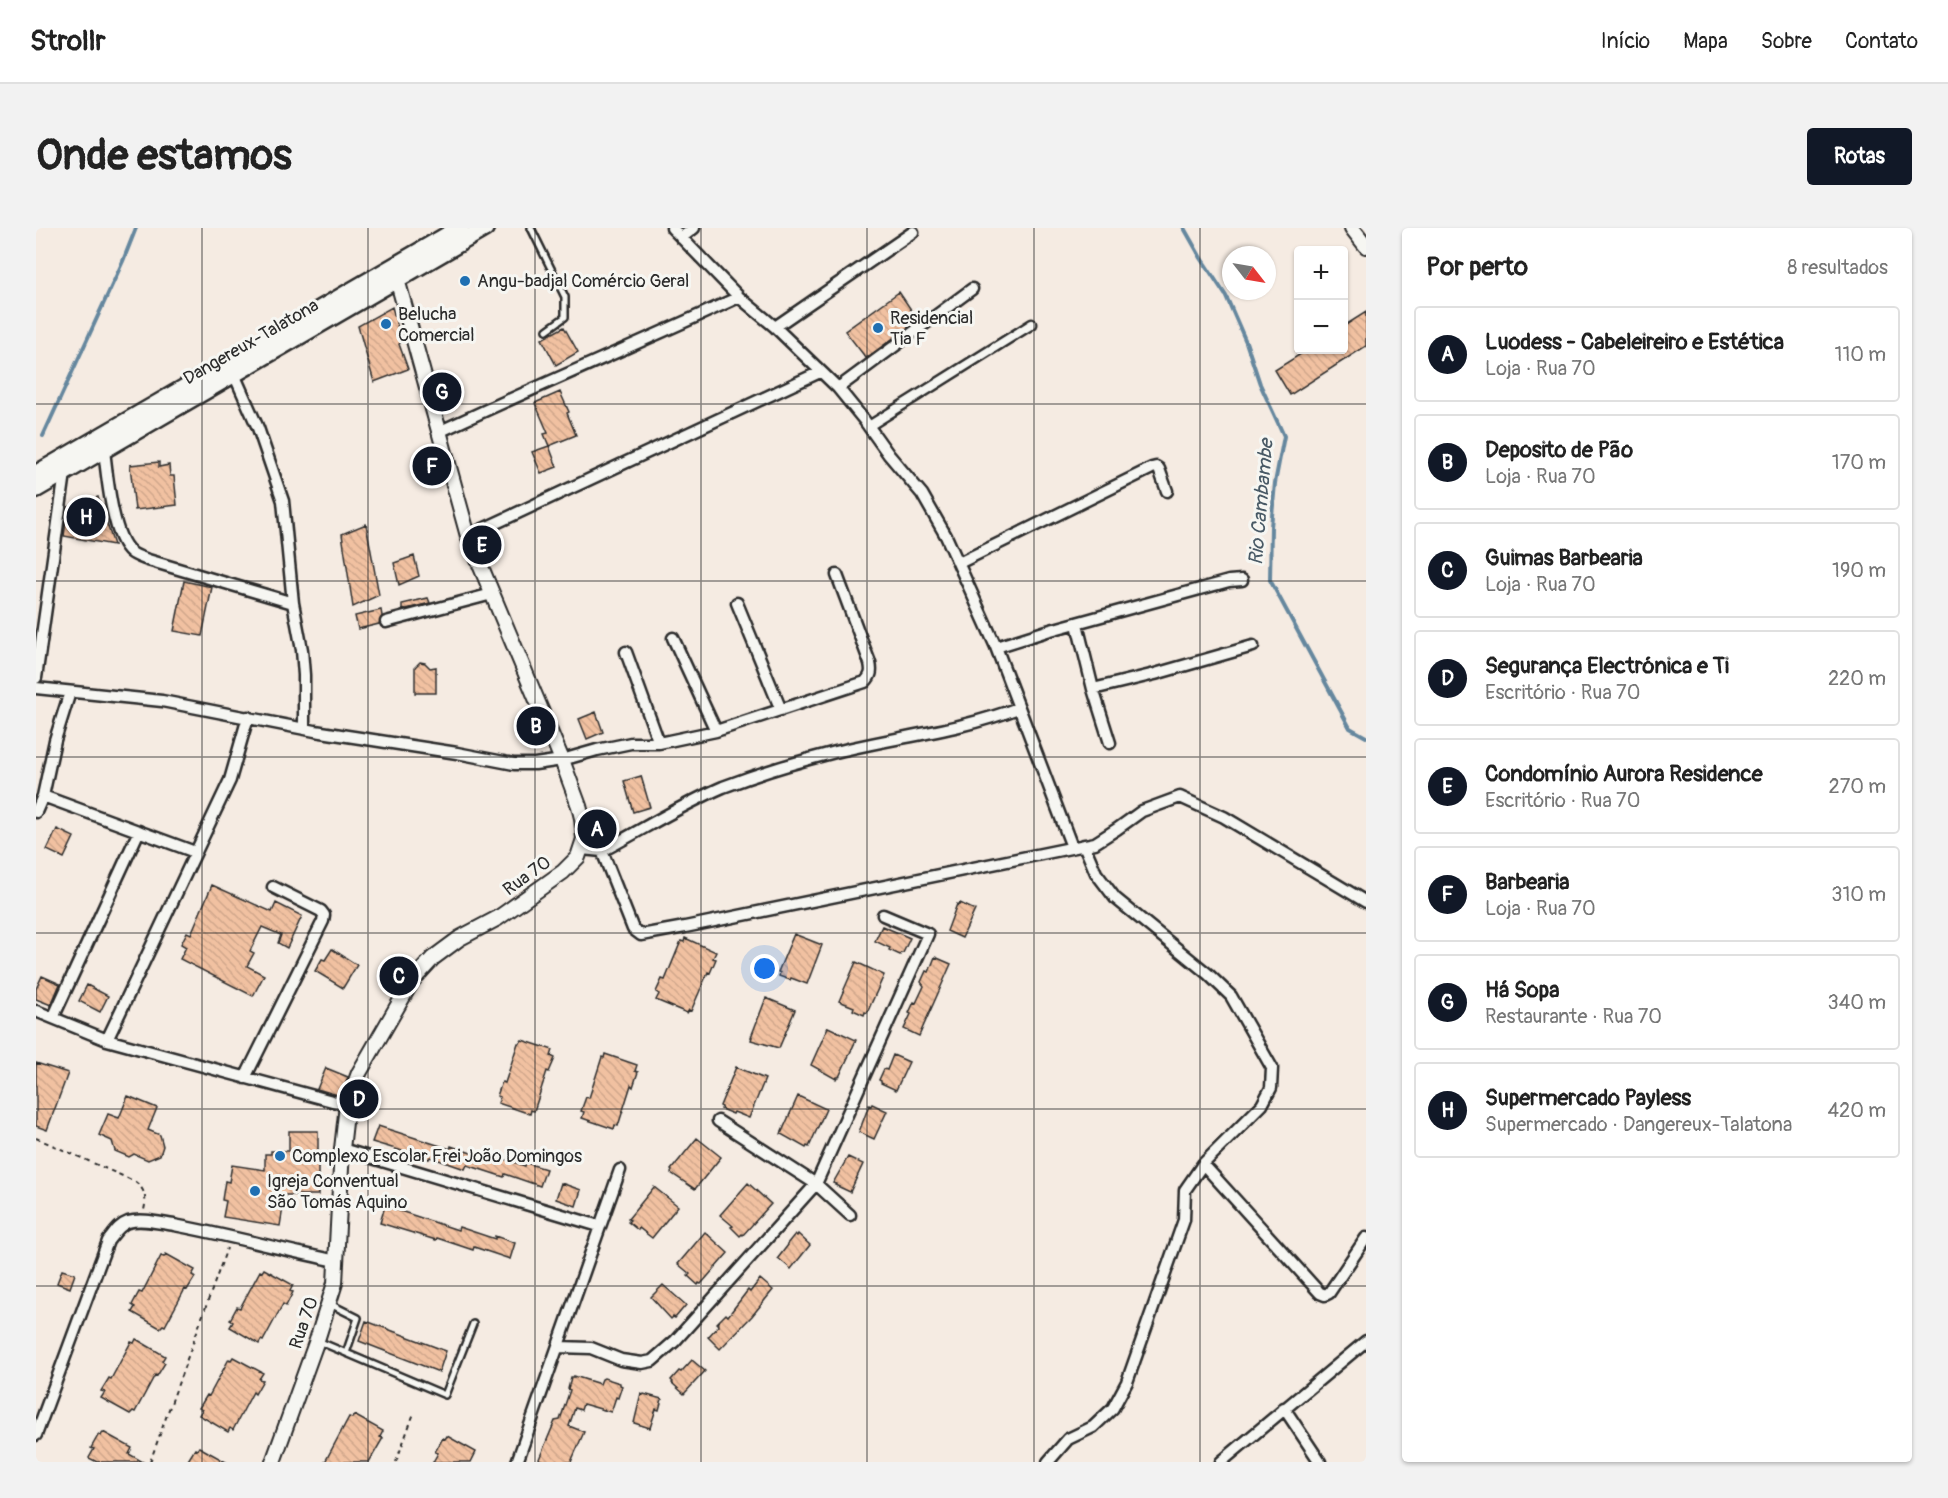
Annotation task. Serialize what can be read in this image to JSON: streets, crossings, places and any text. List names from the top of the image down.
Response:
{
  "streets": {
    "main road": ["Dangereux-Talatona"],
    "street": ["Rua 70"]
  },
  "water": ["Rio Cambambe"],
  "places": [
    "Angu-badjal Comércio Geral",
    "Belucha Comercial",
    "Residencial Tia F",
    "Complexo Escolar Frei João Domingos",
    "Igreja Conventual São Tomás Aquino"
  ],
  "north": "bottom right",
  "page": {
    "header": "Strollr",
    "nav": [
      "Início",
      "Mapa",
      "Sobre",
      "Contato"
    ],
    "buttons": "Rotas",
    "title": "Onde estamos",
    "heading": ["Por perto", "8 resultados"],
    "map_buttons": ["+", "−"],
    "list": [
      {
        "mark": "A",
        "name": "Luodess - Cabeleireiro e Estética",
        "note": "Loja · Rua 70",
        "value": "110 m"
      },
      {
        "mark": "B",
        "name": "Deposito de Pão",
        "note": "Loja · Rua 70",
        "value": "170 m"
      },
      {
        "mark": "C",
        "name": "Guimas Barbearia",
        "note": "Loja · Rua 70",
        "value": "190 m"
      },
      {
        "mark": "D",
        "name": "Segurança Electrónica e Ti",
        "note": "Escritório · Rua 70",
        "value": "220 m"
      },
      {
        "mark": "E",
        "name": "Condomínio Aurora Residence",
        "note": "Escritório · Rua 70",
        "value": "270 m"
      },
      {
        "mark": "F",
        "name": "Barbearia",
        "note": "Loja · Rua 70",
        "value": "310 m"
      },
      {
        "mark": "G",
        "name": "Há Sopa",
        "note": "Restaurante · Rua 70",
        "value": "340 m"
      },
      {
        "mark": "H",
        "name": "Supermercado Payless",
        "note": "Supermercado · Dangereux-Talatona",
        "value": "420 m"
      }
    ],
    "pins": [
      "G",
      "F",
      "H",
      "E",
      "B",
      "A",
      "C",
      "D"
    ]
  }
}
